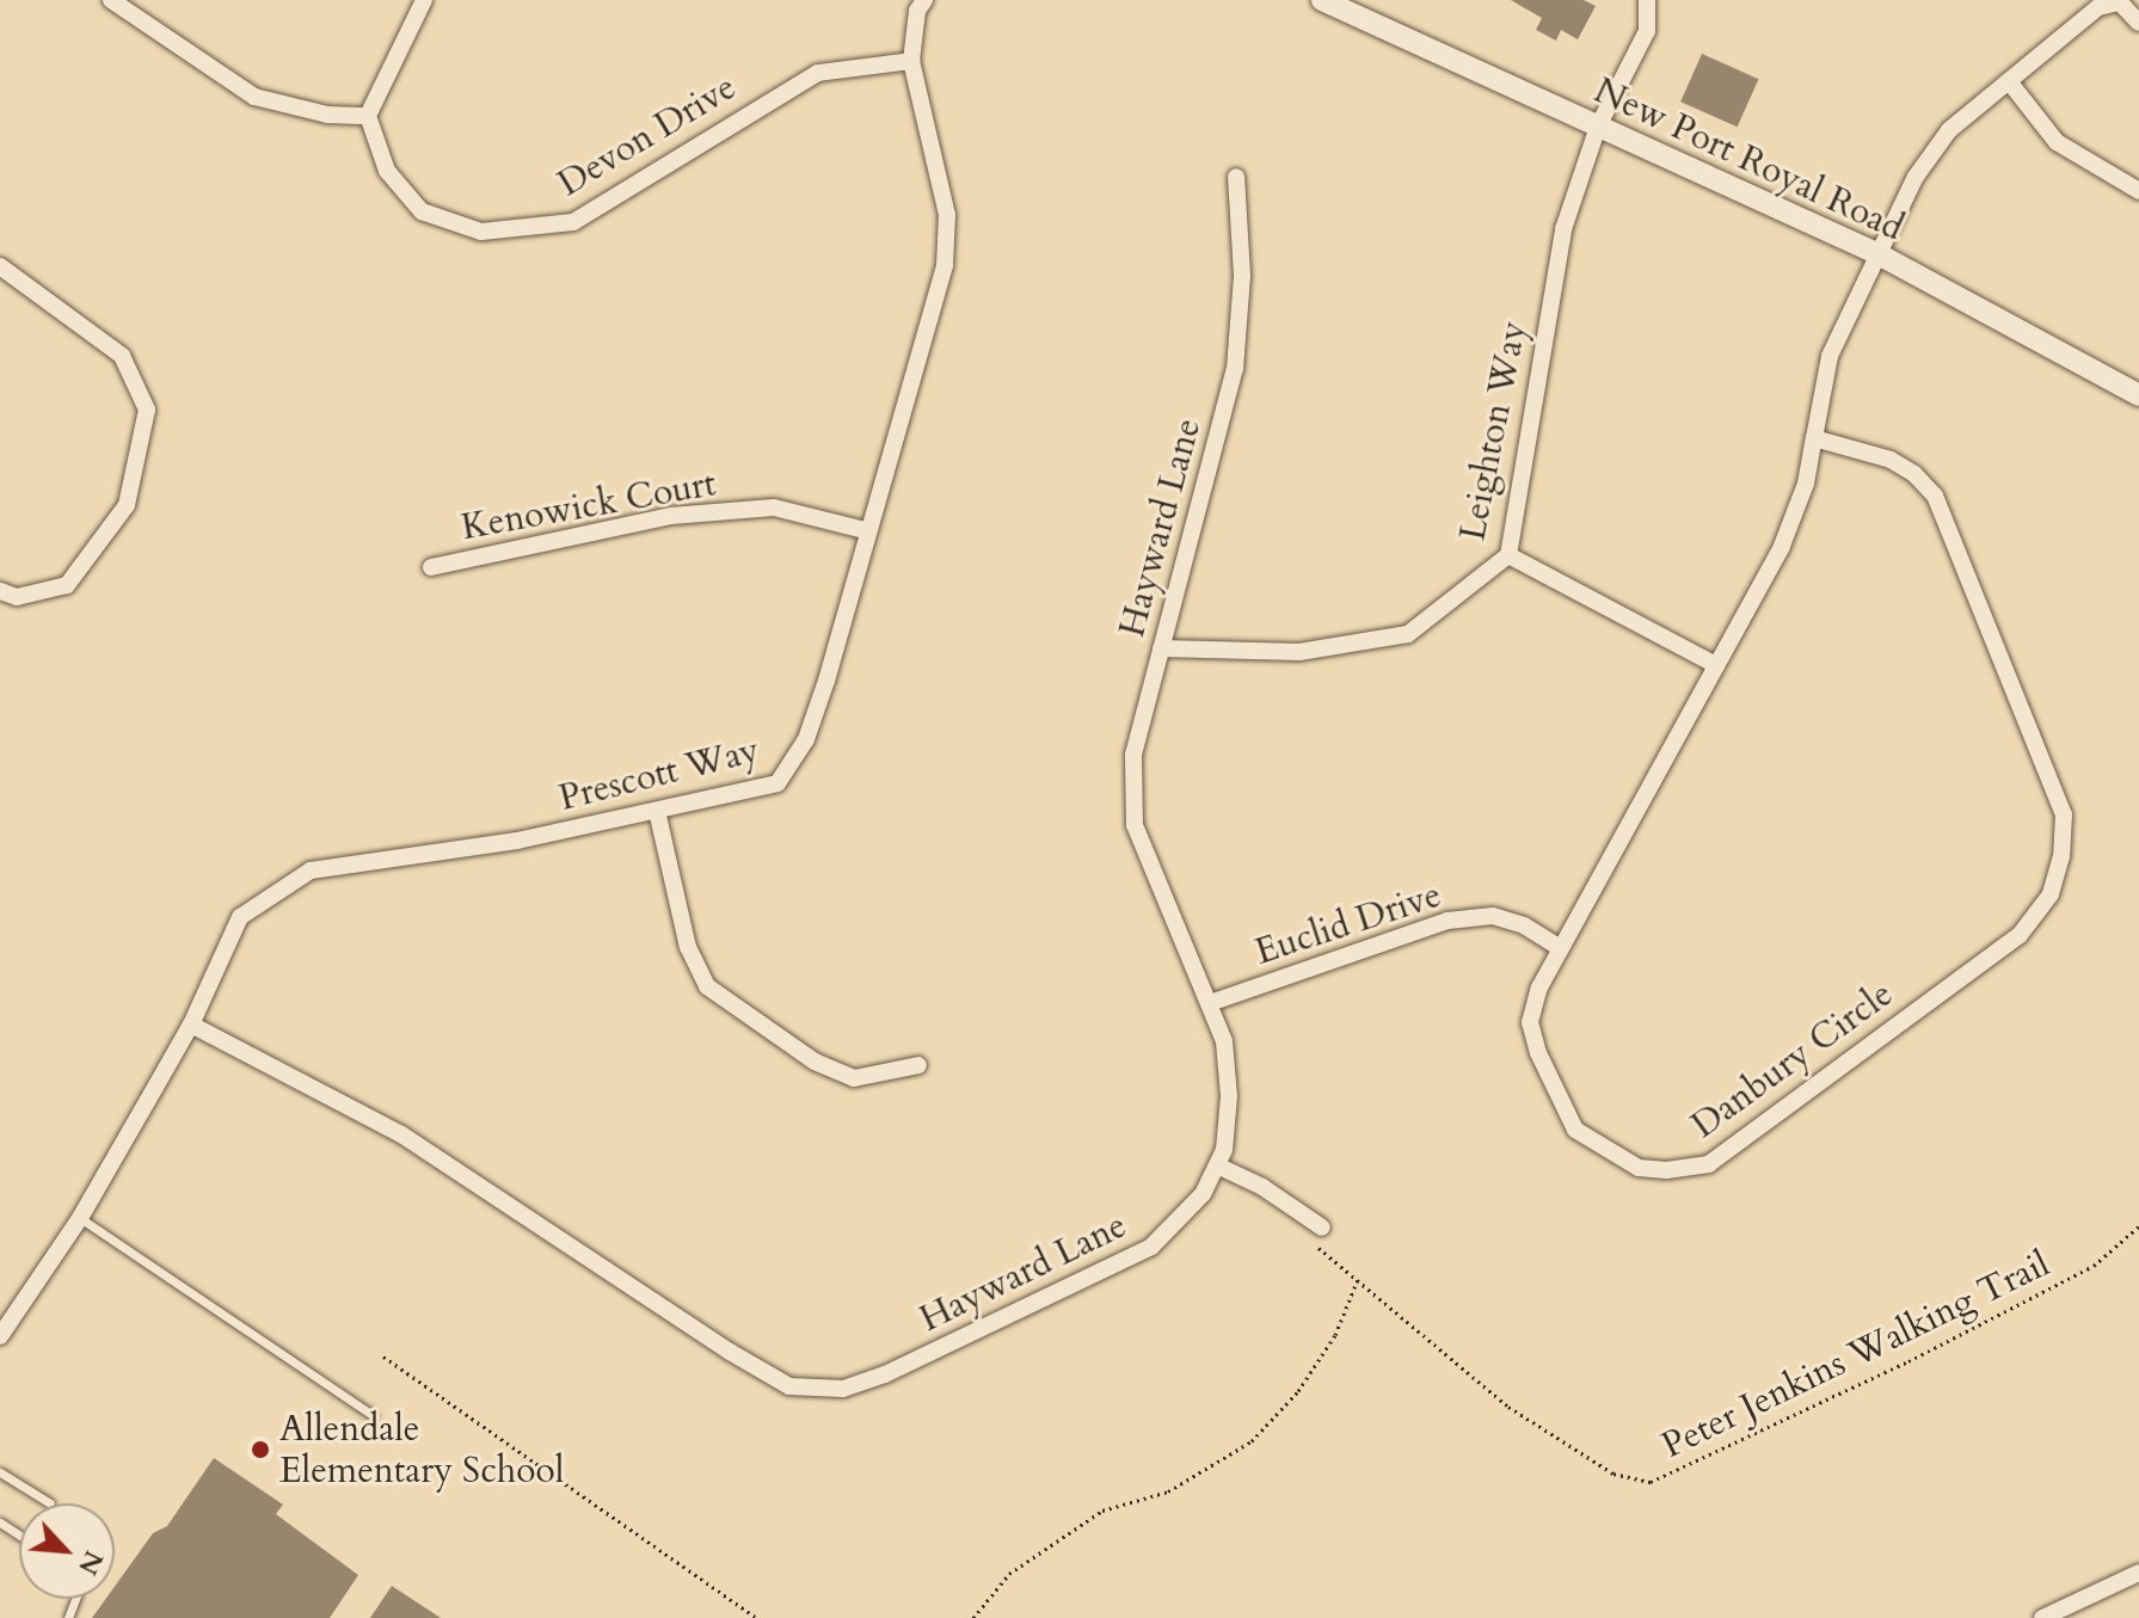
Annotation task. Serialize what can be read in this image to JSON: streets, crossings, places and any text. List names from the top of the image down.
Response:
{
  "streets": {
    "street": [
      "Devon Drive",
      "New Port Royal Road",
      "Leighton Way",
      "Kenowick Court",
      "Hayward Lane",
      "Prescott Way",
      "Euclid Drive",
      "Danbury Circle"
    ],
    "path": ["Peter Jenkins Walking Trail"]
  },
  "crossings": [
    ["Devon Drive", "Prescott Way"],
    ["New Port Royal Road", "Leighton Way"],
    ["New Port Royal Road", "Danbury Circle"],
    ["Leighton Way", "Hayward Lane"],
    ["Kenowick Court", "Prescott Way"],
    ["Hayward Lane", "Prescott Way"],
    ["Hayward Lane", "Euclid Drive"],
    ["Euclid Drive", "Danbury Circle"]
  ],
  "places": ["Allendale Elementary School"],
  "north": "bottom right"
}
